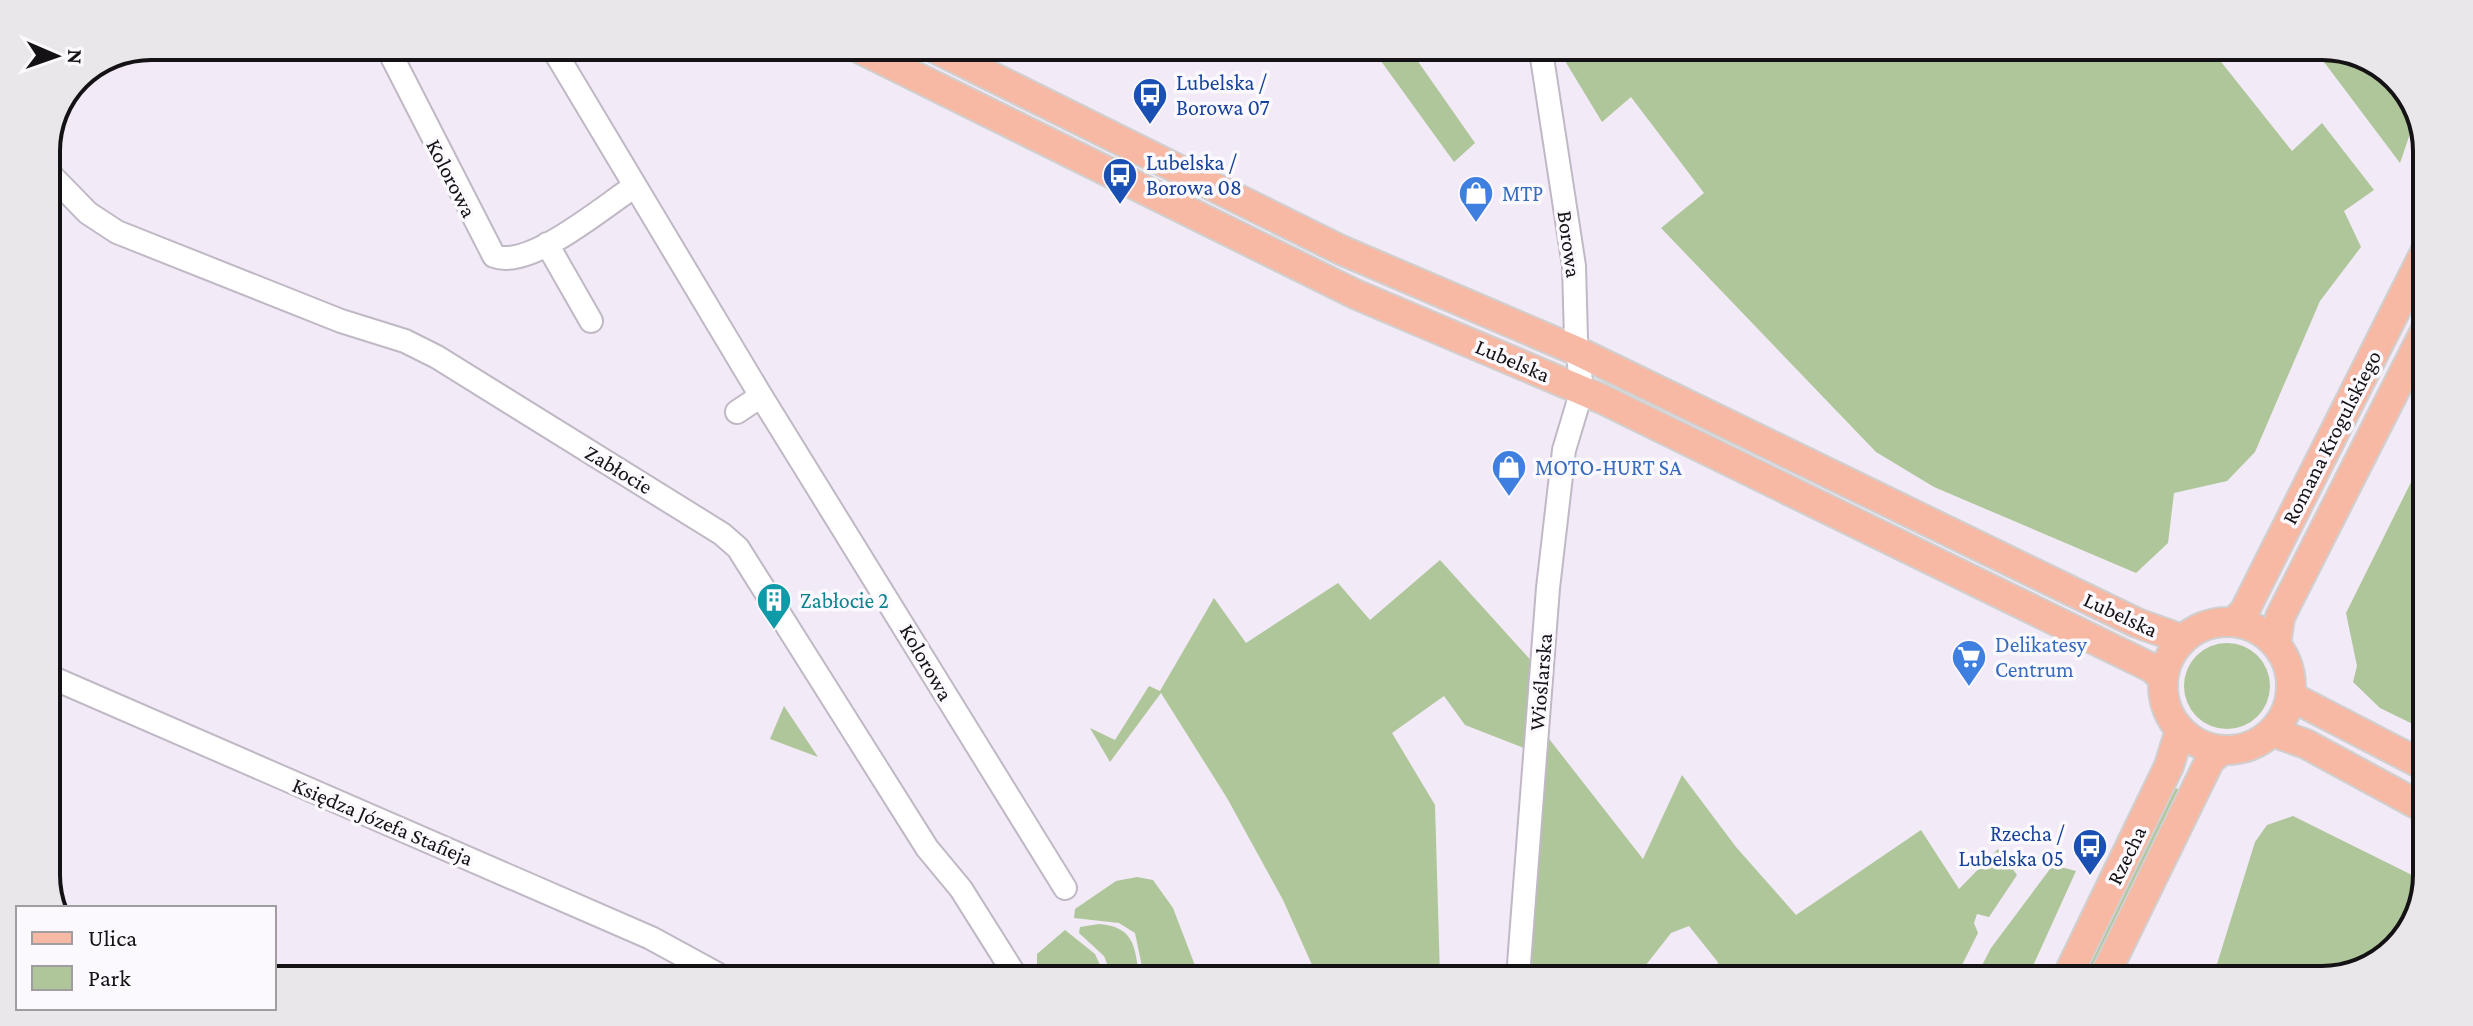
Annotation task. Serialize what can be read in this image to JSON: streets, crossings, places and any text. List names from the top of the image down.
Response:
{
  "streets": {
    "main road": ["Lubelska", "Romana Krogulskiego", "Rzecha"],
    "street": [
      "Kolorowa",
      "Borowa",
      "Zabłocie",
      "Wioślarska",
      "Księdza Józefa Stafieja"
    ]
  },
  "crossings": [
    ["Borowa", "Lubelska"],
    ["Borowa", "Wioślarska"],
    ["Lubelska", "Romana Krogulskiego"],
    ["Lubelska", "Wioślarska"],
    ["Lubelska", "Rzecha"],
    ["Romana Krogulskiego", "Rzecha"]
  ],
  "places": {
    "bus stop": ["Lubelska / Borowa 07", "Lubelska / Borowa 08", "Rzecha / Lubelska 05"],
    "shop": ["MTP", "MOTO-HURT SA"],
    "building": ["Zabłocie 2"],
    "supermarket": ["Delikatesy Centrum"]
  },
  "legend": ["Ulica", "Park"],
  "north": "right"
}
